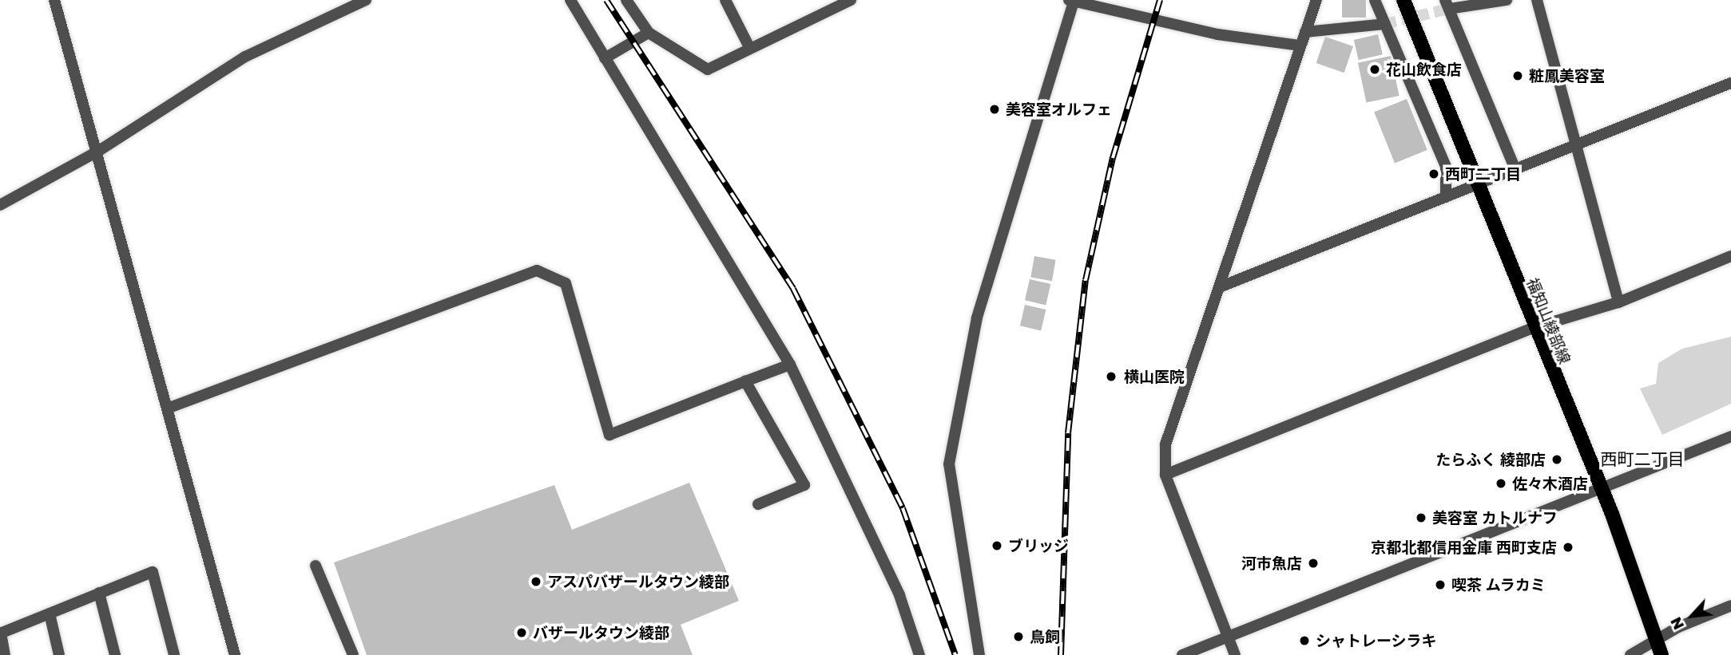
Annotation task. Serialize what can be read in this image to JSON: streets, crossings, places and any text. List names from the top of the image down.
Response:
{
  "streets": {
    "main road": ["福知山綾部線"]
  },
  "districts": ["西町二丁目"],
  "places": [
    "花山飲食店",
    "粧鳳美容室",
    "美容室オルフェ",
    "西町二丁目",
    "横山医院",
    "たらふく 綾部店",
    "佐々木酒店",
    "美容室 カトルナフ",
    "ブリッジ",
    "京都北都信用金庫 西町支店",
    "河市魚店",
    "アスパバザールタウン綾部",
    "喫茶 ムラカミ",
    "バザールタウン綾部",
    "鳥飼",
    "シャトレーシラキ"
  ],
  "north": "bottom left"
}
